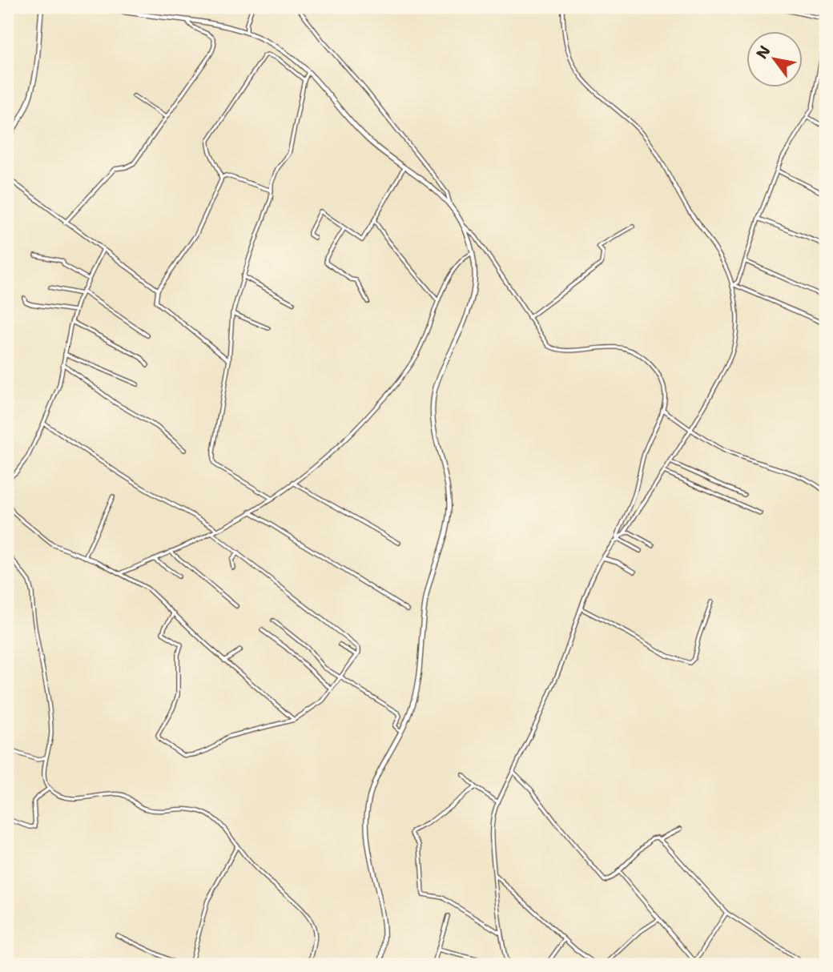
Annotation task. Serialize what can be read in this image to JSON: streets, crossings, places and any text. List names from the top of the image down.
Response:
{
  "north": "top left"
}
